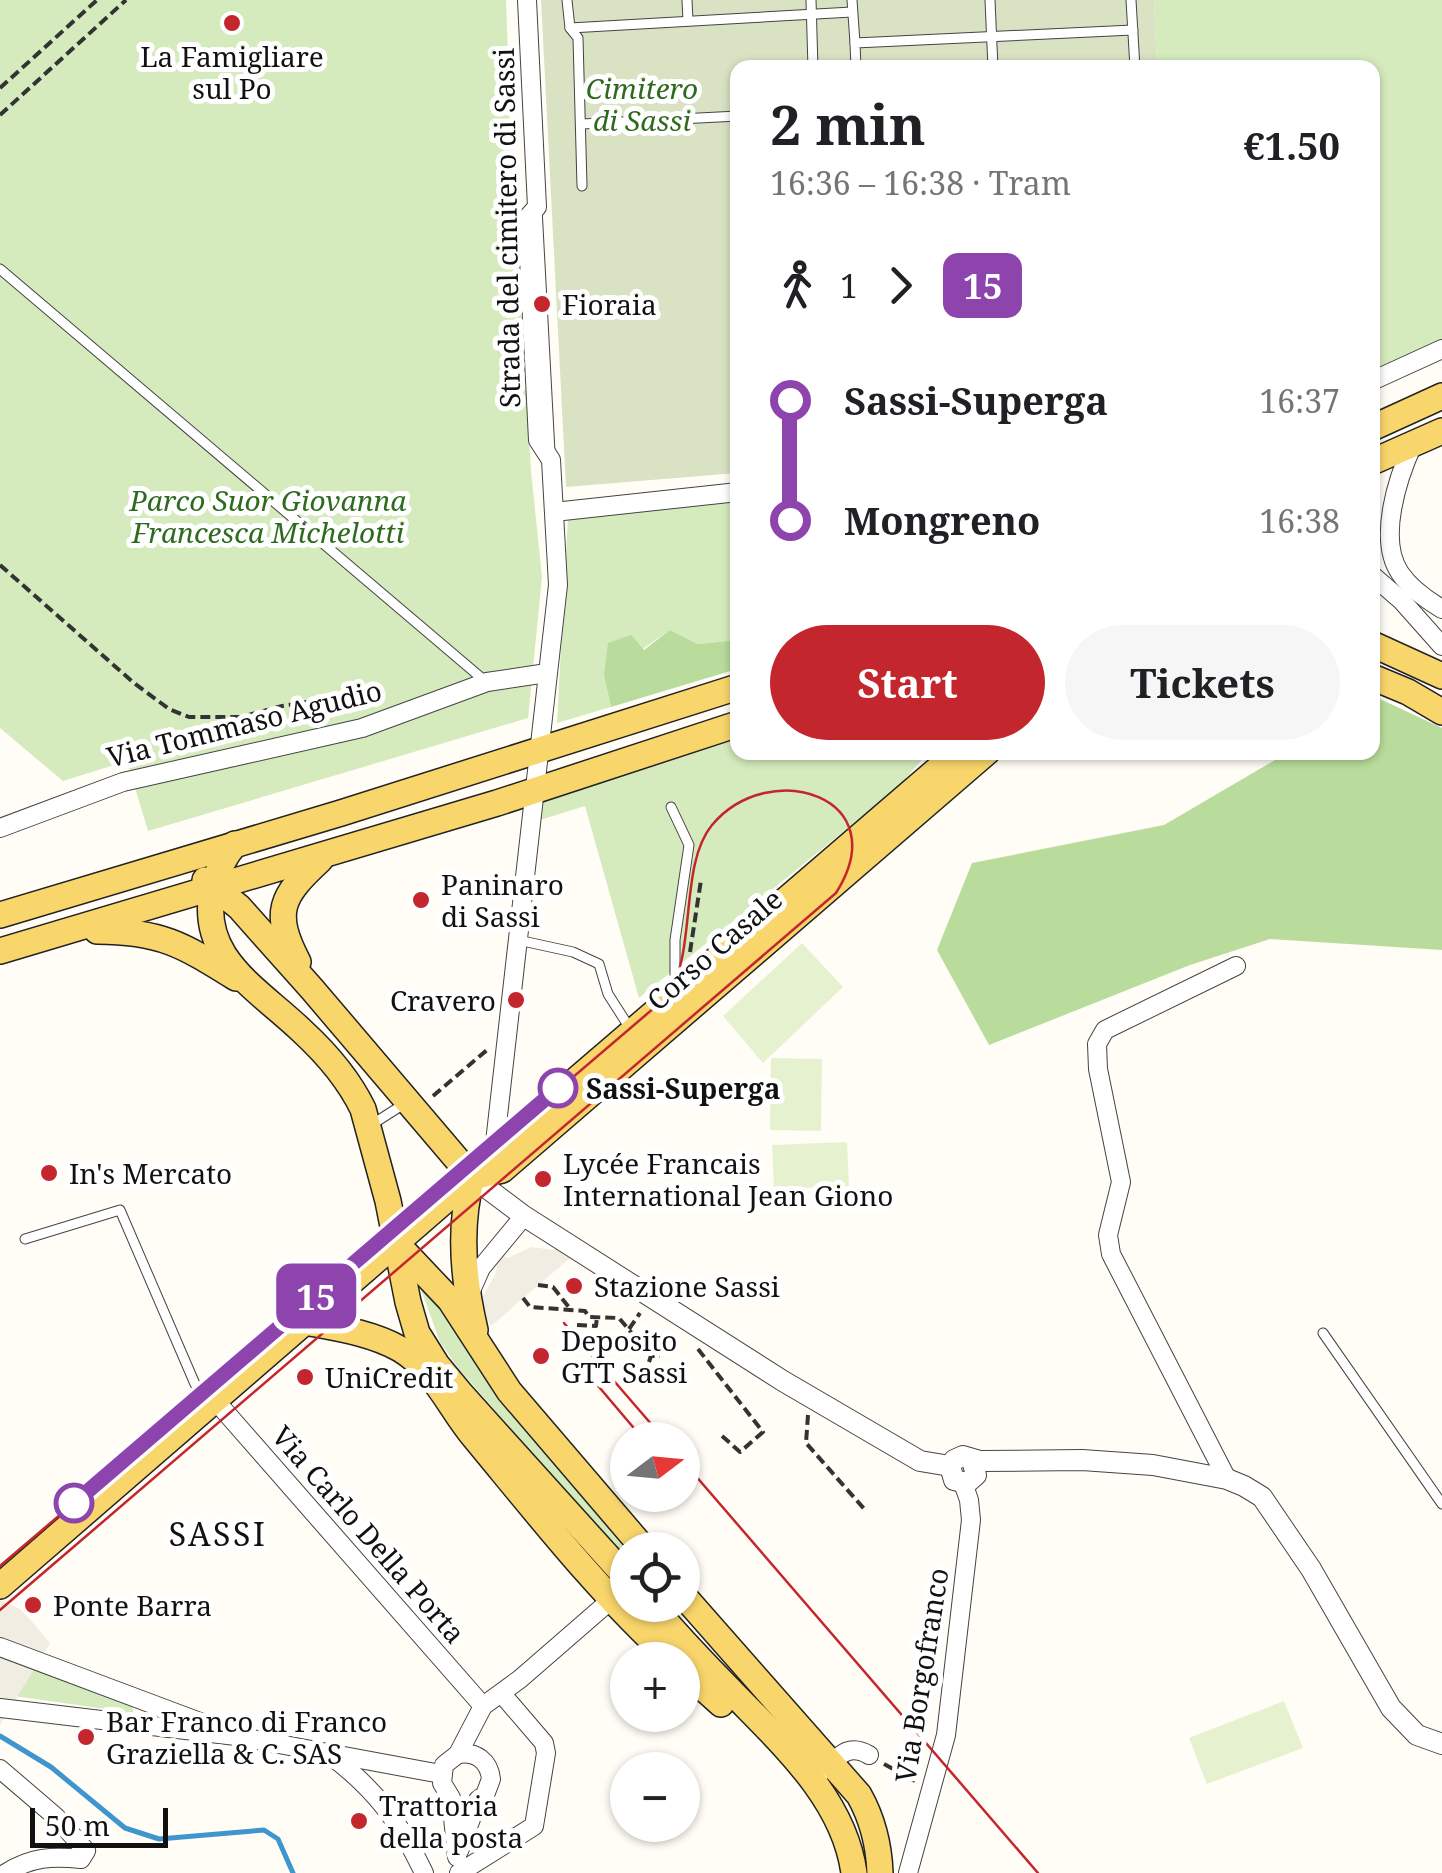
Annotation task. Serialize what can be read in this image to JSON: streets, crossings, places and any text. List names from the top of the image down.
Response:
{
  "streets": {
    "main road": ["Corso Casale"],
    "street": [
      "Strada del cimitero di Sassi",
      "Via Tommaso Agudio",
      "Via Carlo Della Porta",
      "Via Borgofranco"
    ]
  },
  "crossings": [
    ["Strada del cimitero di Sassi", "Via Tommaso Agudio"],
    ["Corso Casale", "Via Carlo Della Porta"]
  ],
  "districts": ["SASSI"],
  "parks": ["Cimitero di Sassi", "Parco Suor Giovanna Francesca Michelotti"],
  "places": [
    "La Famigliare sul Po",
    "Fioraia",
    "Paninaro di Sassi",
    "Cravero",
    "Sassi-Superga",
    "In's Mercato",
    "Lycée Francais International Jean Giono",
    "Stazione Sassi",
    "Deposito GTT Sassi",
    "UniCredit",
    "Ponte Barra",
    "Bar Franco di Franco Graziella & C. SAS",
    "Trattoria della posta"
  ],
  "lines": ["tram line 15"],
  "scale_bar": "50 m",
  "north": "right",
  "page": {
    "on_map": "15",
    "heading": ["2 min", "16:36 – 16:38 · Tram", "€1.50"],
    "legs": ["1", "15"],
    "list": [
      {
        "name": "Sassi-Superga",
        "value": "16:37"
      },
      {
        "name": "Mongreno",
        "value": "16:38"
      }
    ],
    "buttons": ["Start", "Tickets"],
    "map_buttons": ["+", "−"],
    "scale": "50 m"
  }
}
